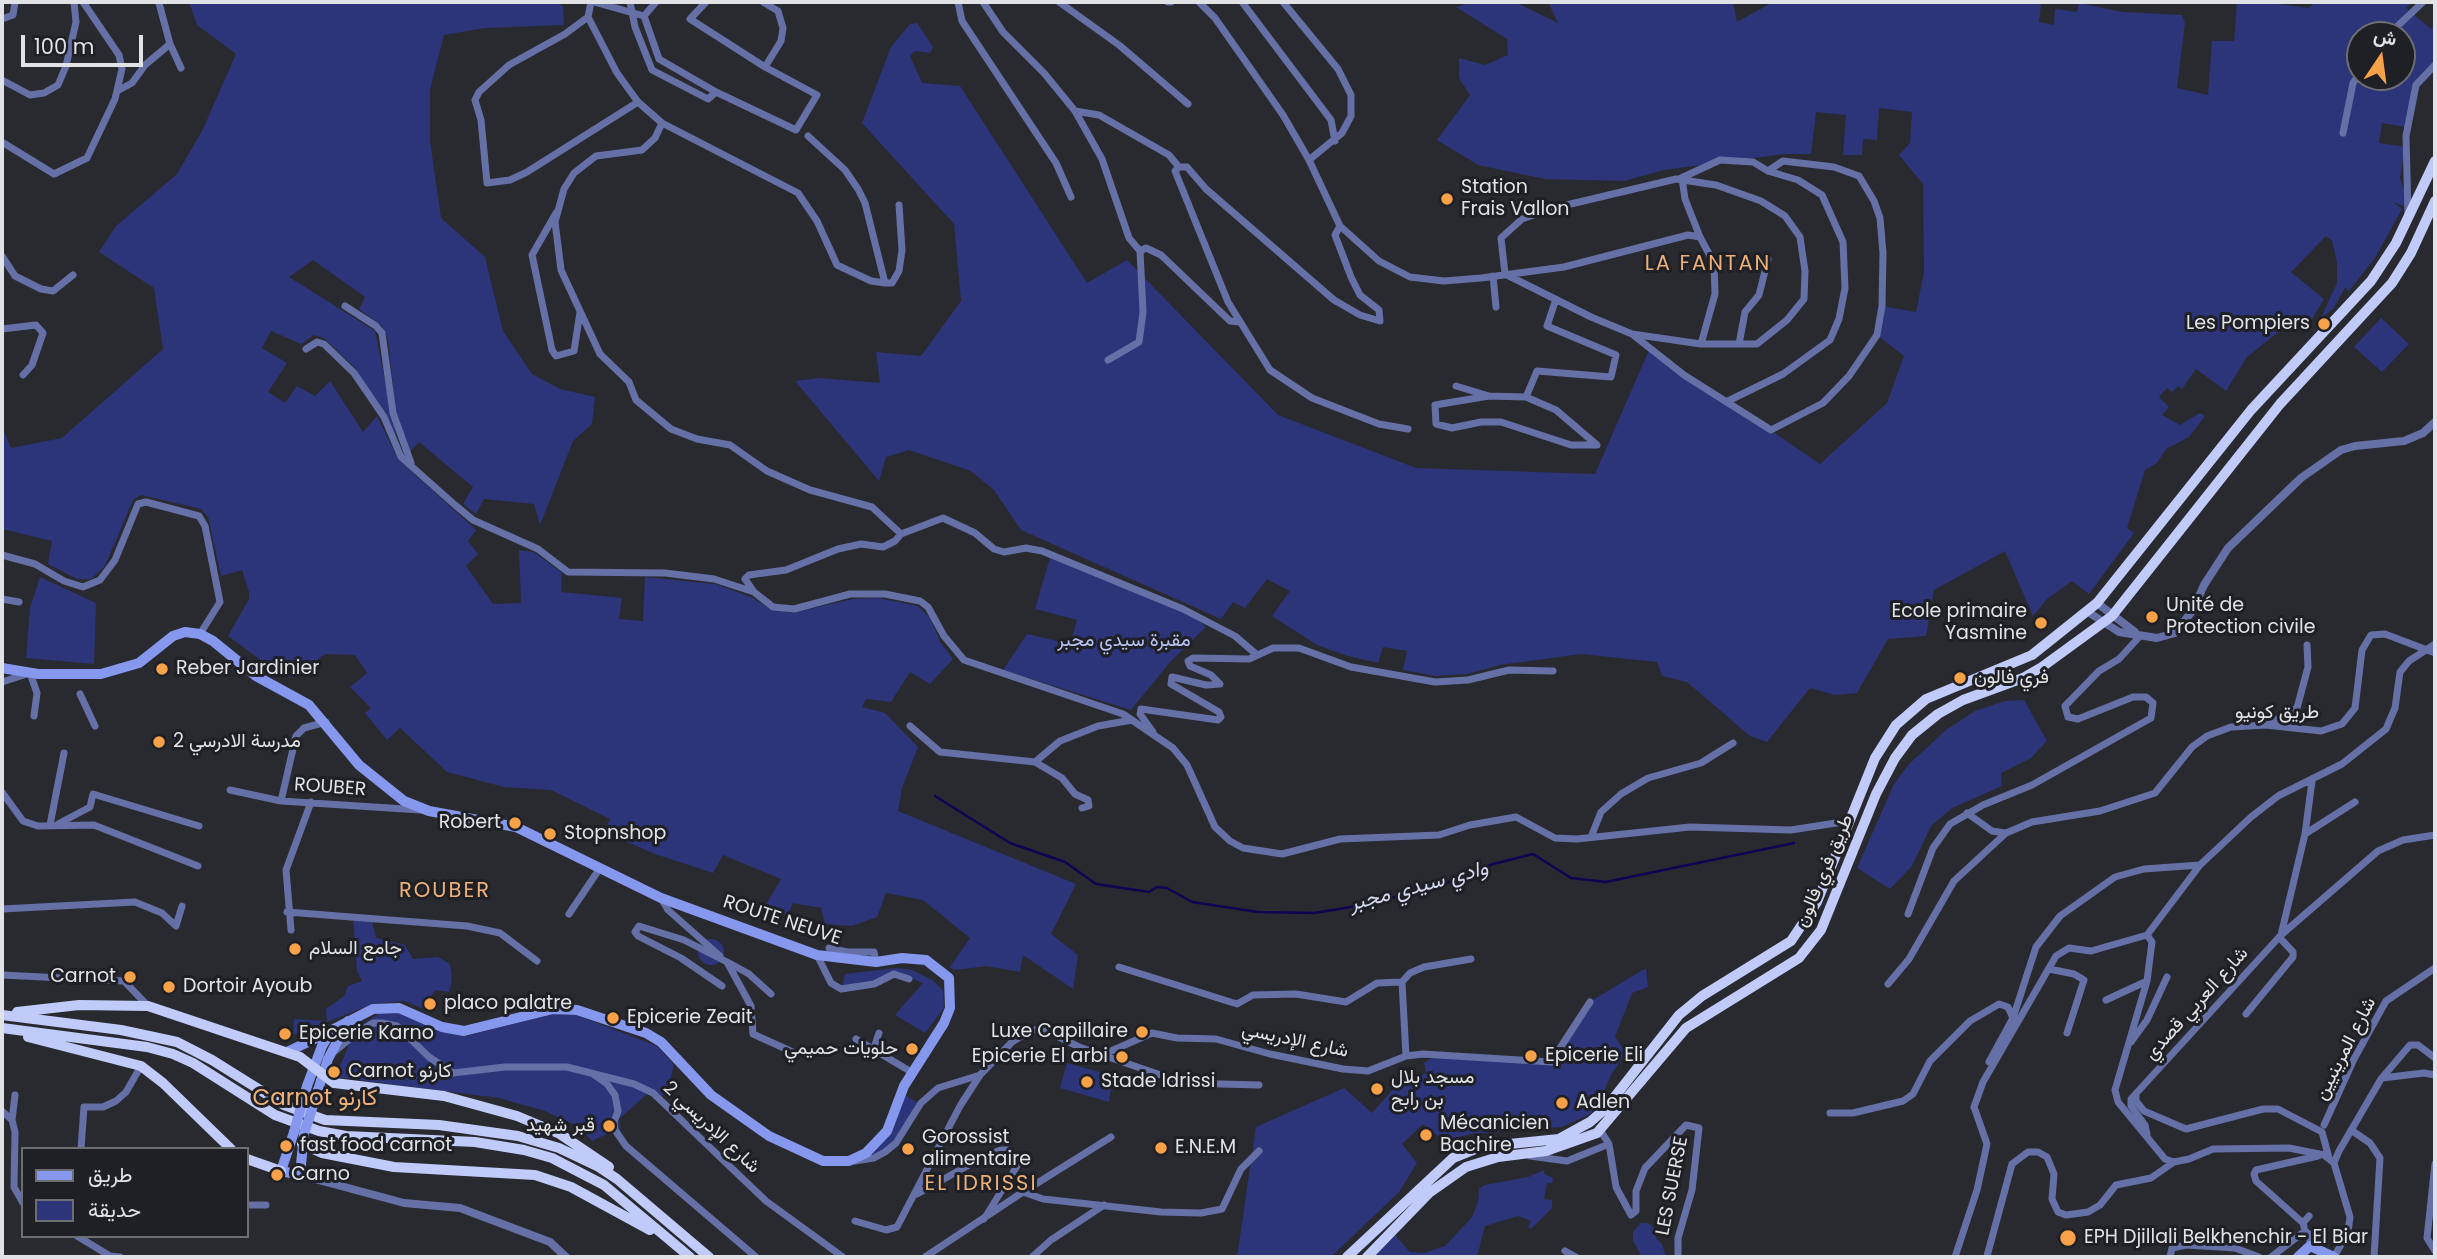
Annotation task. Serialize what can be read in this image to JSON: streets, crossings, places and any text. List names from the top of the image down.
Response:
{
  "streets": {
    "highway": ["طريق فري فالون"],
    "main road": ["ROUTE NEUVE"],
    "street": [
      "طريق كونيو",
      "ROUBER",
      "شارع العربي قصدي",
      "شارع الإدريسي",
      "شارع المرينيين",
      "شارع الإدريسي 2",
      "LES SUERSE"
    ]
  },
  "crossings": [
    ["ROUBER", "ROUTE NEUVE"],
    ["طريق فري فالون", "LES SUERSE"]
  ],
  "districts": [
    "LA FANTAN",
    "ROUBER",
    "Carnot كارنو",
    "EL IDRISSI"
  ],
  "water": ["وادي سيدي مجبر"],
  "parks": ["مقبرة سيدي مجبر"],
  "places": [
    "Station Frais Vallon",
    "Les Pompiers",
    "Unité de Protection civile",
    "Ecole primaire Yasmine",
    "Reber Jardinier",
    "فري فالون",
    "مدرسة الادرسي 2",
    "Robert",
    "Stopnshop",
    "جامع السلام",
    "Carnot",
    "Dortoir Ayoub",
    "placo palatre",
    "Epicerie Zeait",
    "Luxe Capillaire",
    "Epicerie Karno",
    "حلويات حميمي",
    "Epicerie Eli",
    "Epicerie El arbi",
    "Carnot كارنو",
    "Stade Idrissi",
    "مسجد بلال بن رابح",
    "Adlen",
    "قبر شهيد",
    "Mécanicien Bachire",
    "fast food carnot",
    "E.N.E.M",
    "Gorossist alimentaire",
    "Carno",
    "EPH Djillali Belkhenchir - El Biar"
  ],
  "legend": ["طريق", "حديقة"],
  "scale_bar": "100 m",
  "north": "top"
}
